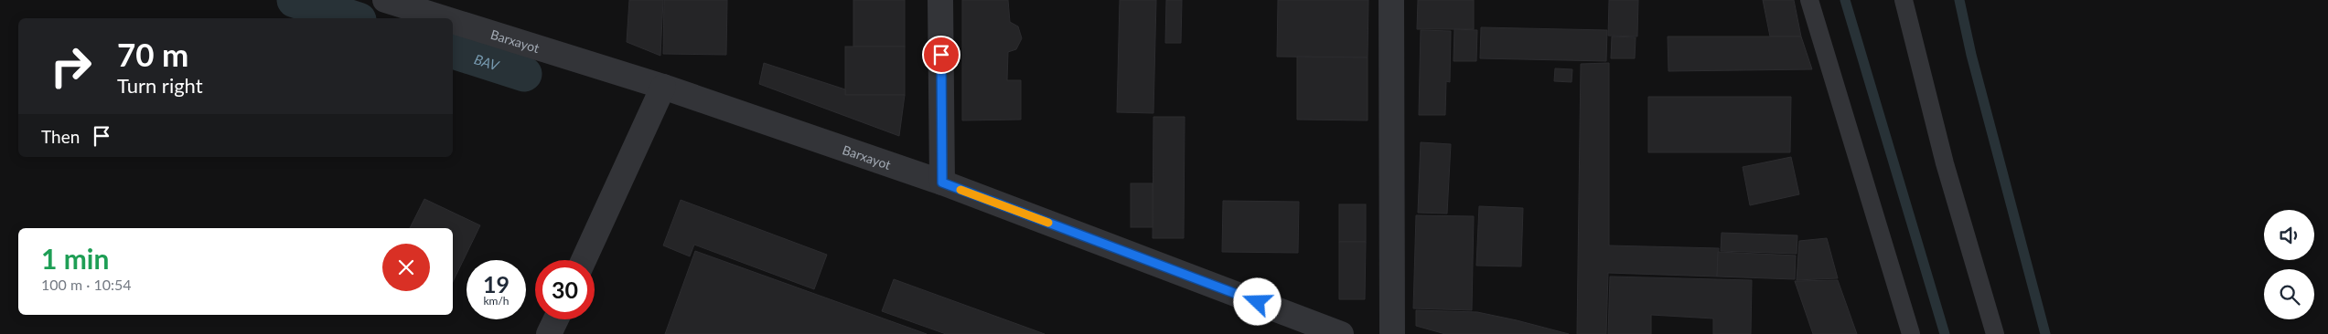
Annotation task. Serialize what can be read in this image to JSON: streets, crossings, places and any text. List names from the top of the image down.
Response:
{
  "streets": {
    "street": ["Barxayot"]
  },
  "water": ["BAV"],
  "page": {
    "turn": ["70 m", "Turn right"],
    "then": "Then",
    "heading": ["1 min", "100 m · 10:54"],
    "speed": "19 km/h",
    "limit": "30"
  }
}
